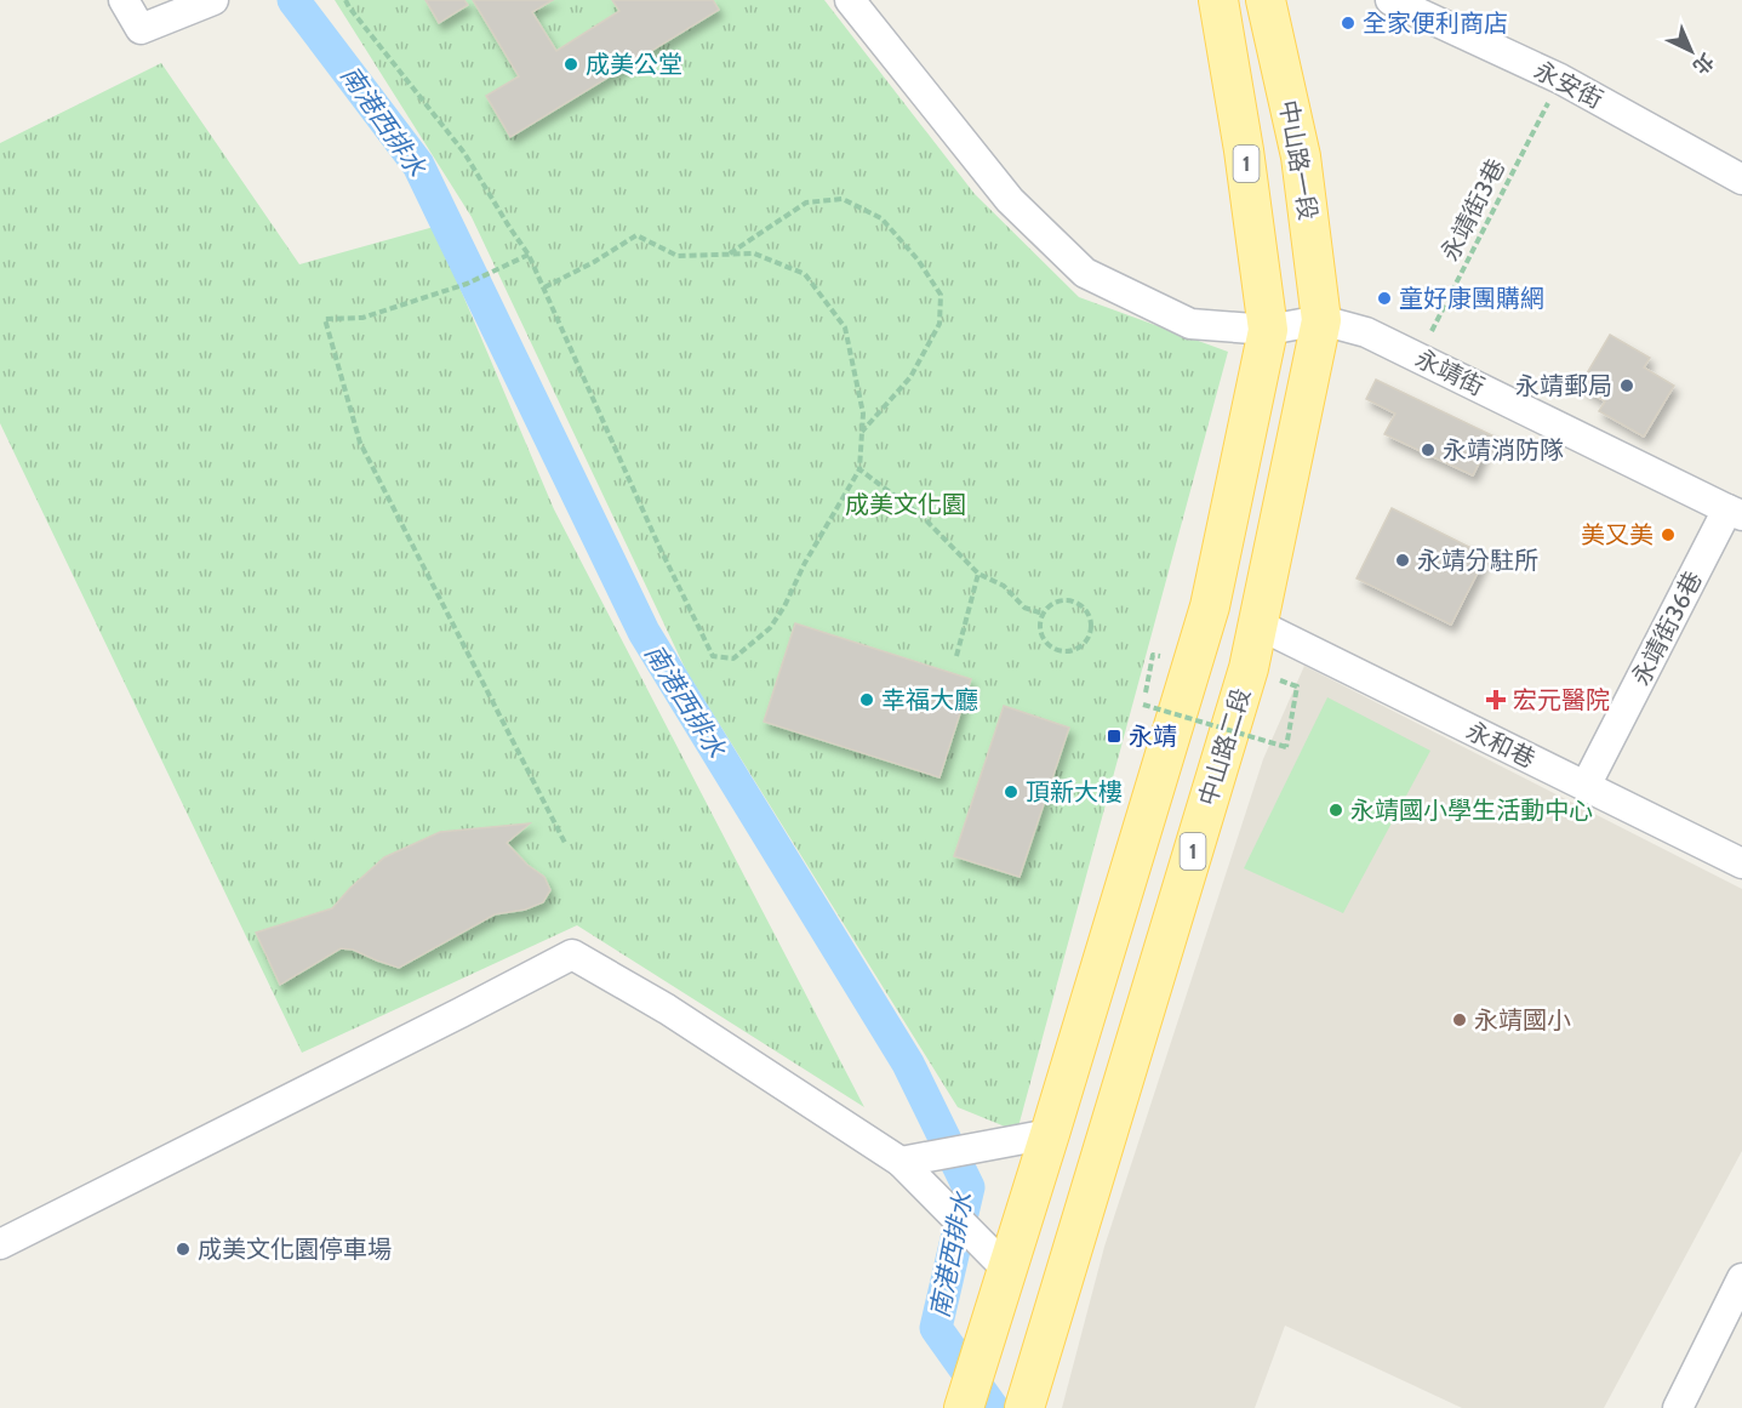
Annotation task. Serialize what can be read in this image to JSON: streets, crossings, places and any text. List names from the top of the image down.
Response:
{
  "streets": {
    "main road": ["中山路一段", "1", "中山路二段"],
    "street": [
      "永安街",
      "永靖街",
      "永靖街36巷",
      "永和巷"
    ],
    "path": ["永靖街3巷"]
  },
  "crossings": [
    ["永安街", "永靖街3巷"],
    ["中山路一段", "永靖街"],
    ["中山路一段", "中山路二段"],
    ["1", "永靖街"],
    ["永靖街3巷", "永靖街"],
    ["永靖街", "永靖街36巷"],
    ["永靖街", "中山路二段"],
    ["永靖街36巷", "永和巷"],
    ["永和巷", "中山路二段"]
  ],
  "water": ["南港西排水"],
  "parks": ["成美文化園"],
  "places": {
    "other": [
      "全家便利商店",
      "成美公堂",
      "童好康團購網",
      "永靖郵局",
      "永靖消防隊",
      "美又美",
      "永靖分駐所",
      "幸福大廳",
      "頂新大樓",
      "永靖國小學生活動中心",
      "永靖國小",
      "成美文化園停車場"
    ],
    "health": ["宏元醫院"],
    "transit": ["永靖"]
  },
  "north": "bottom right"
}
